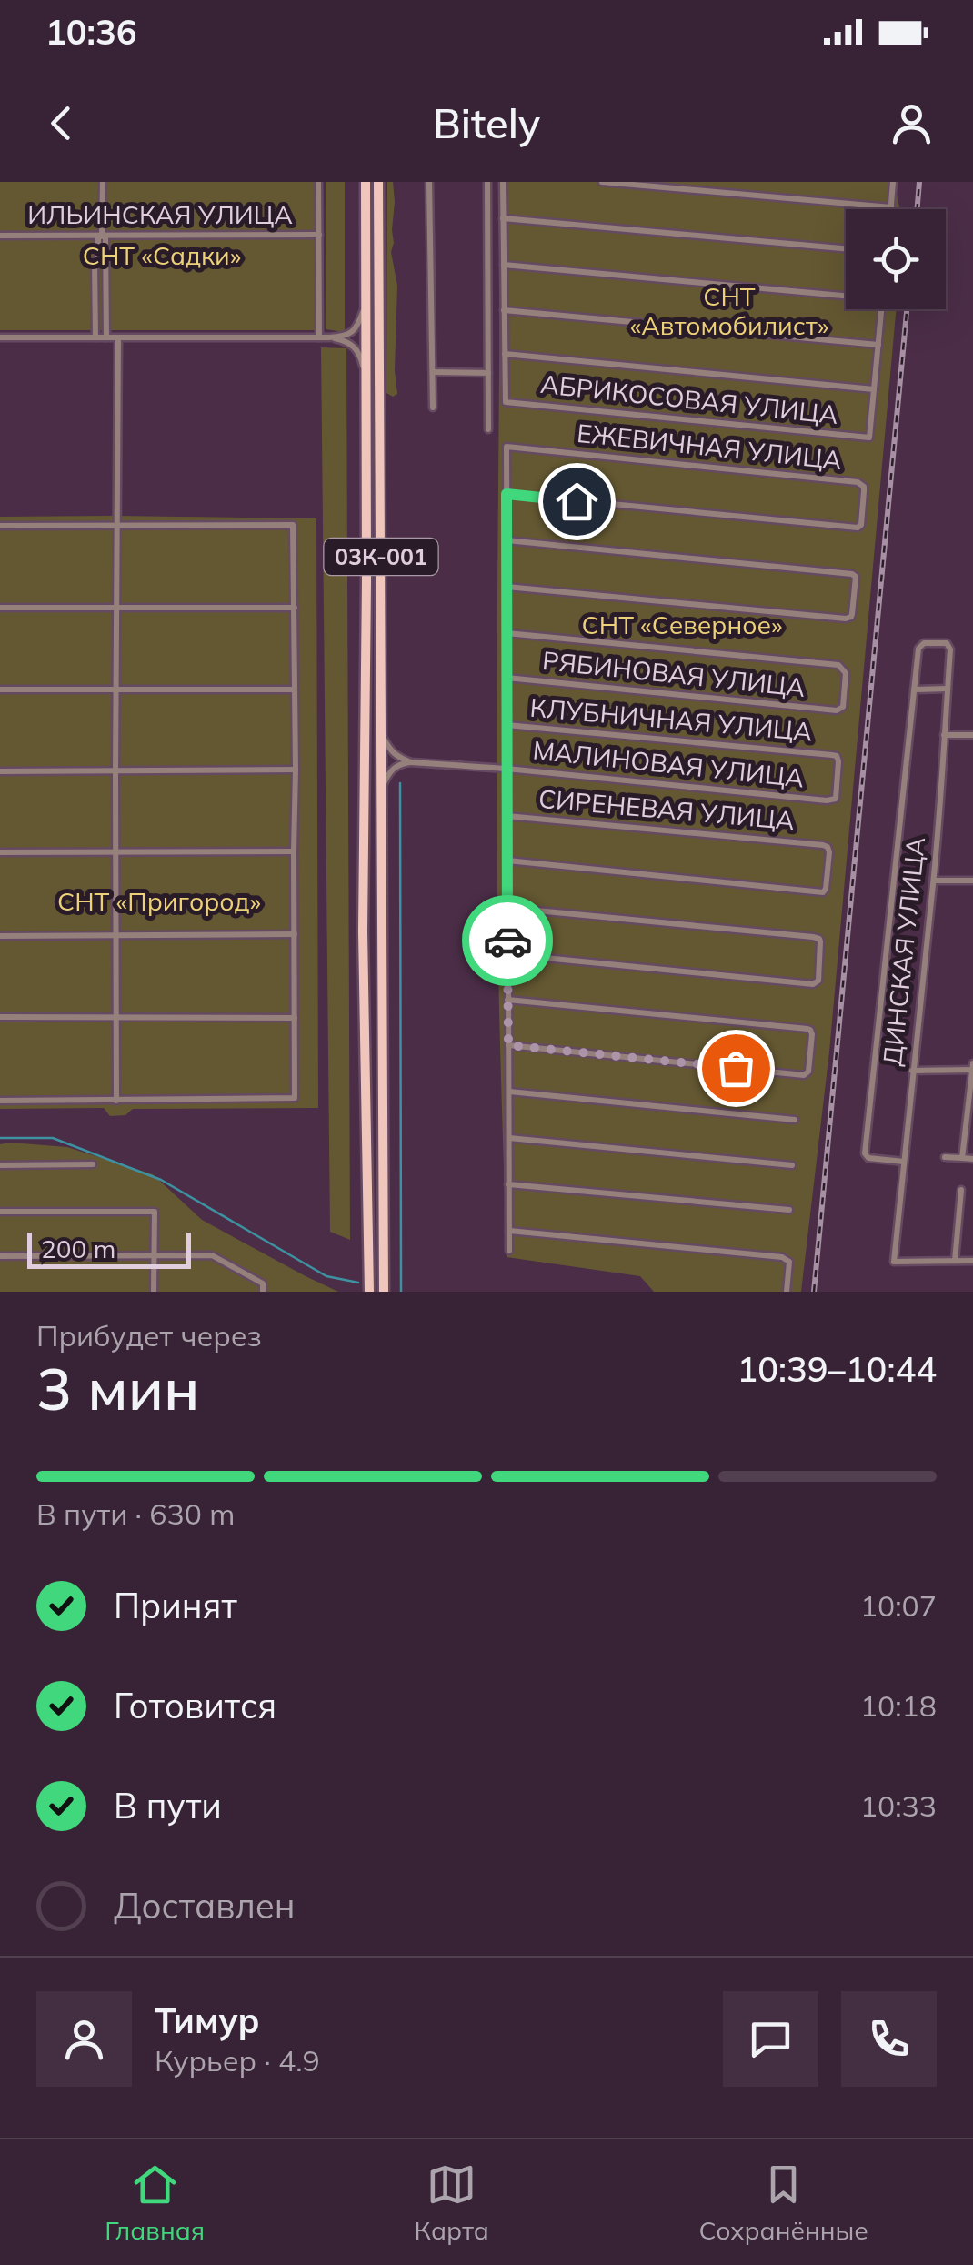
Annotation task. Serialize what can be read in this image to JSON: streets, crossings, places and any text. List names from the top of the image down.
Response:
{
  "streets": {
    "main road": ["03К-001"],
    "street": [
      "ИЛЬИНСКАЯ УЛИЦА",
      "АБРИКОСОВАЯ УЛИЦА",
      "ЕЖЕВИЧНАЯ УЛИЦА",
      "РЯБИНОВАЯ УЛИЦА",
      "КЛУБНИЧНАЯ УЛИЦА",
      "МАЛИНОВАЯ УЛИЦА",
      "СИРЕНЕВАЯ УЛИЦА",
      "ДИНСКАЯ УЛИЦА"
    ]
  },
  "crossings": [
    ["КЛУБНИЧНАЯ УЛИЦА", "МАЛИНОВАЯ УЛИЦА"]
  ],
  "parks": [
    "СНТ «Садки»",
    "СНТ «Автомобилист»",
    "СНТ «Северное»",
    "СНТ «Пригород»"
  ],
  "scale_bar": "200 m",
  "page": {
    "status": "10:36",
    "header": "Bitely",
    "scale": "200 m",
    "heading": ["3 мин", "Прибудет через", "10:39–10:44"],
    "panel": ["Тимур", "Курьер · 4.9"],
    "bar": "В пути · 630 m",
    "list": [
      ["Принят", "10:07"],
      ["Готовится", "10:18"],
      ["В пути", "10:33"],
      "Доставлен"
    ],
    "tabs": ["Главная", "Карта", "Сохранённые"]
  }
}
